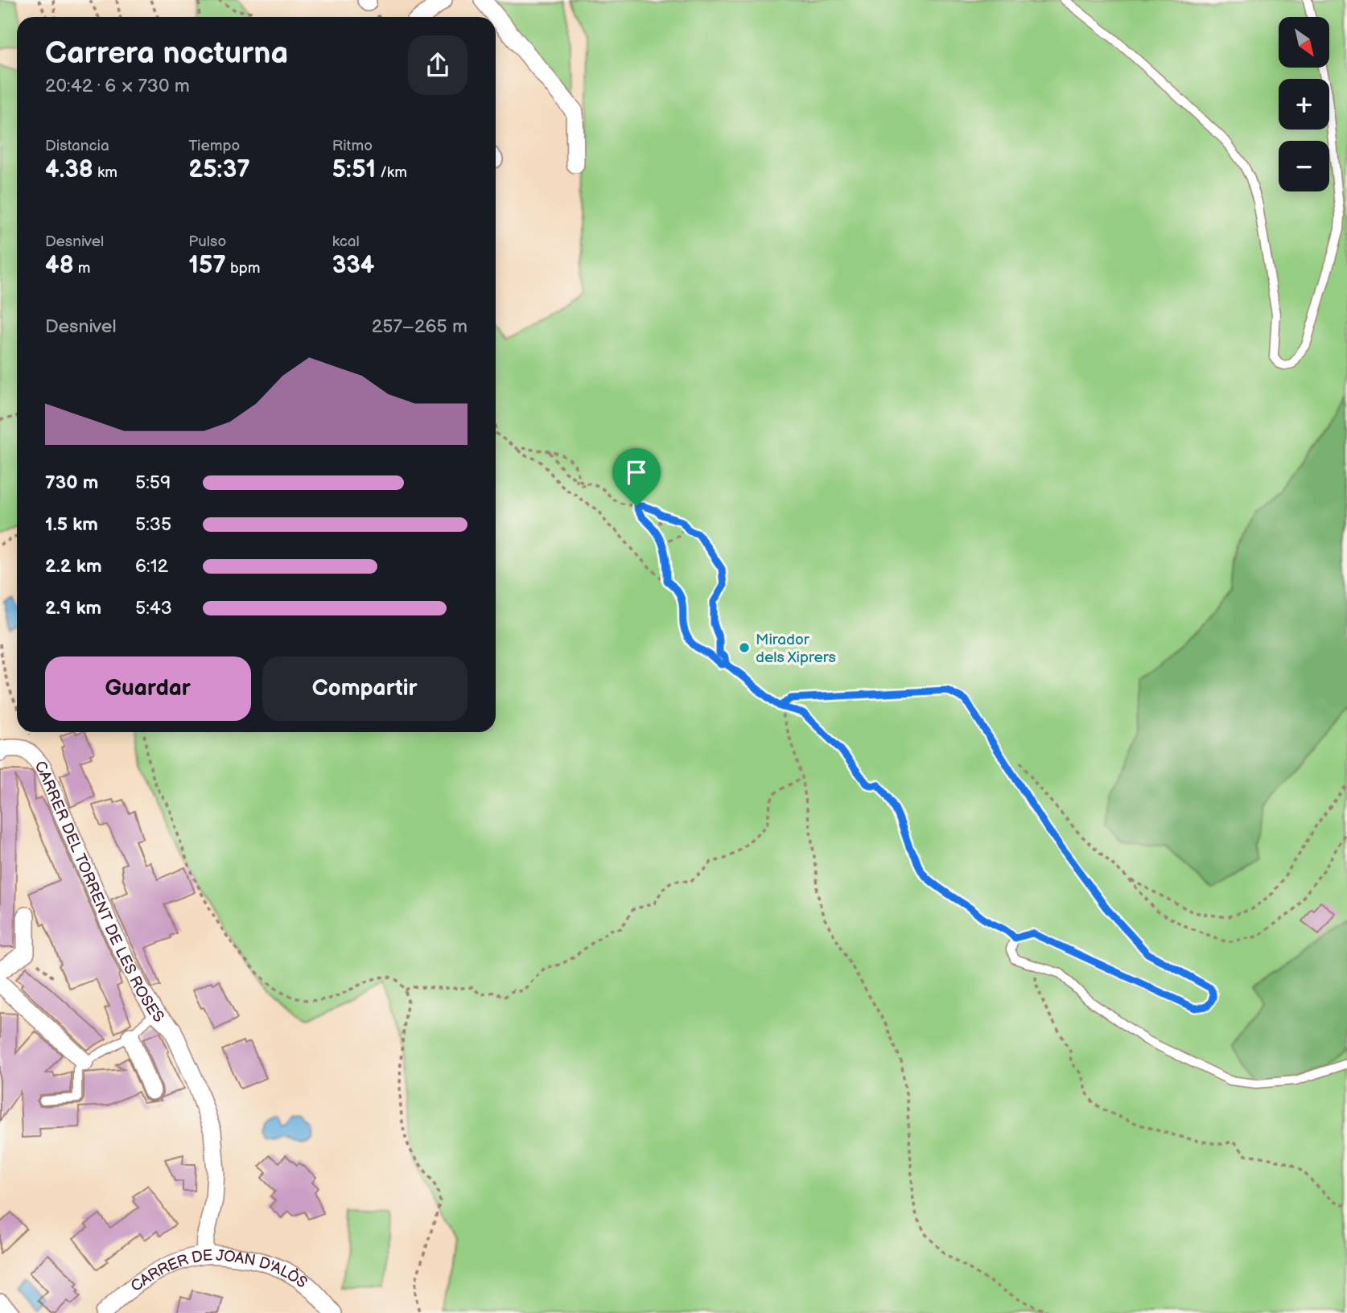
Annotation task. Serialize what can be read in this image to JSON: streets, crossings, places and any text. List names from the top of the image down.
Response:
{
  "streets": {
    "street": ["CARRER DEL TORRENT DE LES ROSES", "CARRER DE JOAN D'ALÒS"]
  },
  "crossings": [
    ["CARRER DEL TORRENT DE LES ROSES", "CARRER DE JOAN D'ALÒS"]
  ],
  "places": ["Mirador dels Xiprers"],
  "north": "bottom right",
  "page": {
    "map_buttons": ["+", "−"],
    "heading": ["Carrera nocturna", "20:42 · 6 × 730 m"],
    "stats": [
      ["Distancia", "4.38 km"],
      ["Tiempo", "25:37"],
      ["Ritmo", "5:51 /km"],
      ["Desnivel", "48 m"],
      ["Pulso", "157 bpm"],
      ["kcal", "334"]
    ],
    "chart": ["Desnivel", "257–265 m"],
    "list": [
      {
        "name": "730 m",
        "note": "5:59"
      },
      {
        "name": "1.5 km",
        "note": "5:35"
      },
      {
        "name": "2.2 km",
        "note": "6:12"
      },
      {
        "name": "2.9 km",
        "note": "5:43"
      }
    ],
    "buttons": ["Guardar", "Compartir"]
  }
}
